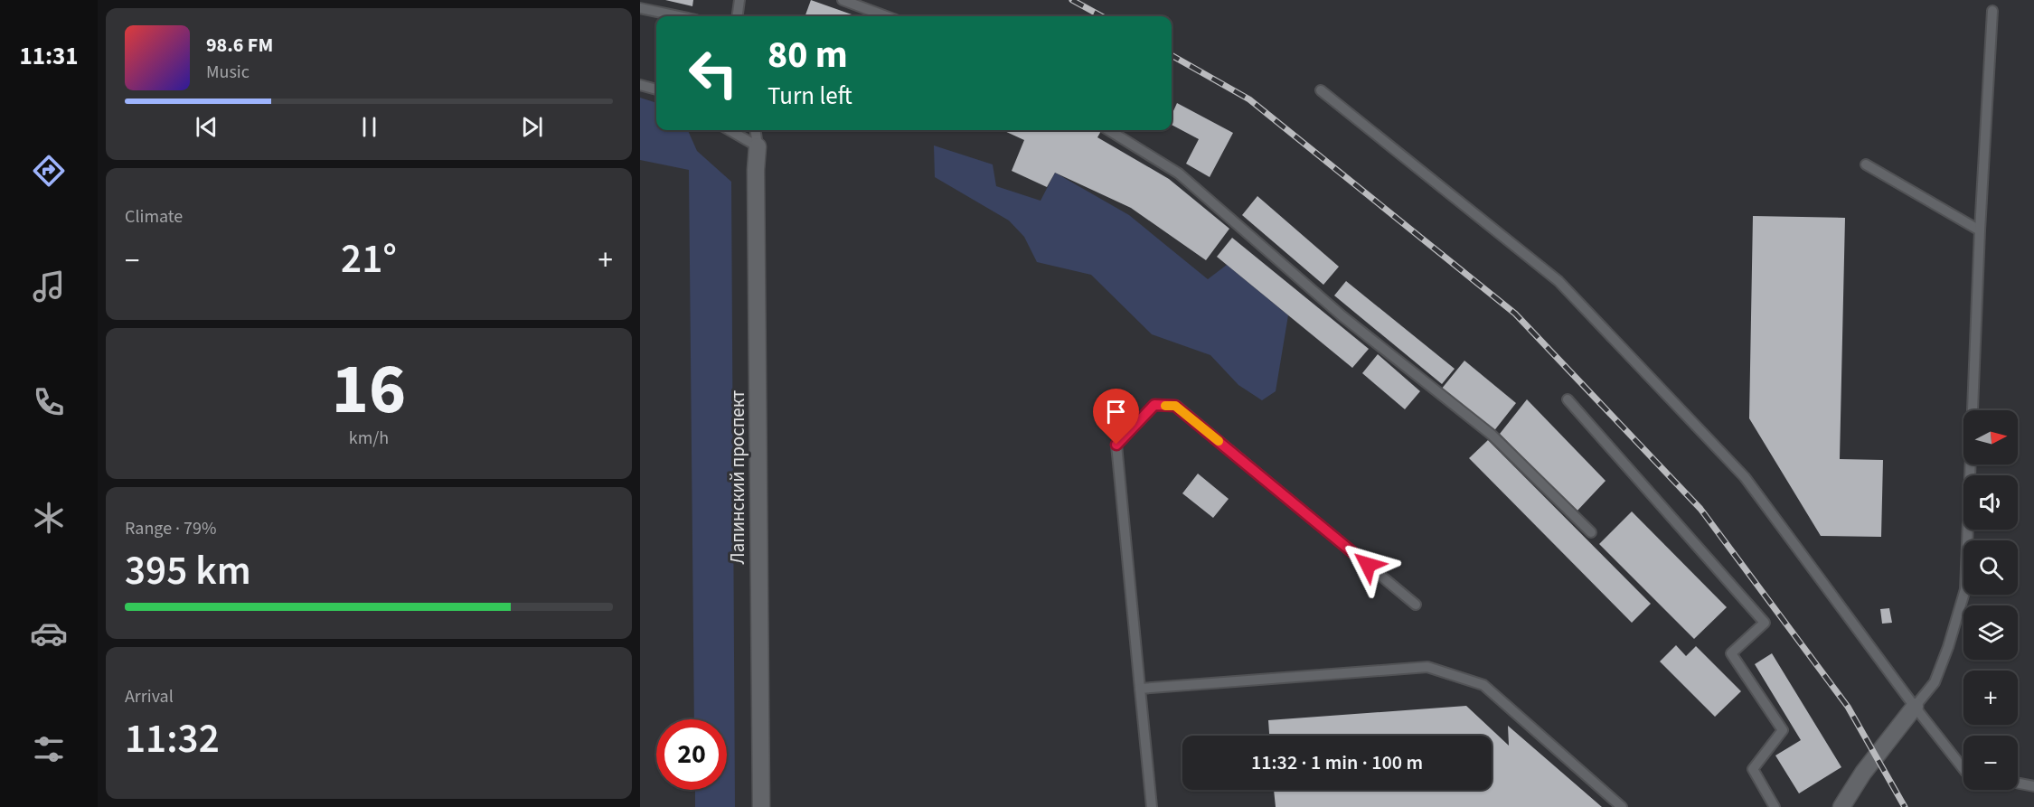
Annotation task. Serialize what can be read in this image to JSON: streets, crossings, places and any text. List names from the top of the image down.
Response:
{
  "streets": {
    "street": ["Лапинский проспект"]
  },
  "north": "right",
  "page": {
    "tabs": "11:31",
    "turn": ["80 m", "Turn left"],
    "song": ["98.6 FM", "Music"],
    "tile": [
      "Climate",
      ["16", "km/h"],
      ["Range · 79%", "395 km"],
      ["Arrival", "11:32"]
    ],
    "heat": ["−", "21°", "+"],
    "map_buttons": ["+", "−"],
    "limit": "20",
    "trip": "11:32 · 1 min · 100 m"
  }
}
